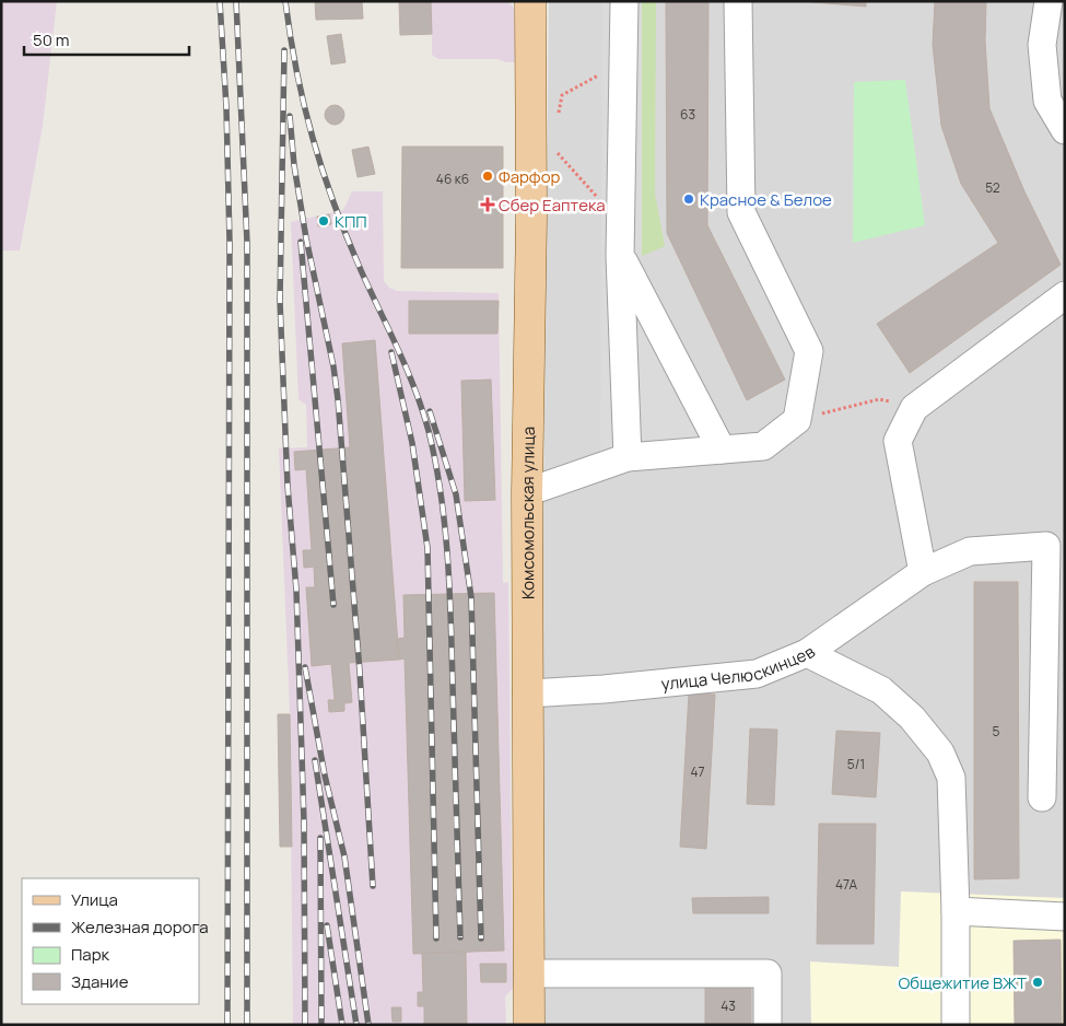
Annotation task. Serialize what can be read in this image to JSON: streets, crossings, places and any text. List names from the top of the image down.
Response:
{
  "streets": {
    "main road": ["Комсомольская улица"],
    "street": ["улица Челюскинцев"]
  },
  "crossings": [
    ["Комсомольская улица", "улица Челюскинцев"]
  ],
  "places": {
    "other": [
      "Фарфор",
      "Красное & Белое",
      "КПП",
      "Общежитие ВЖТ"
    ],
    "health": ["Сбер Еаптека"]
  },
  "house_numbers": [
    "63",
    "46 к6",
    "52",
    "5",
    "5/1",
    "47",
    "47А",
    "43"
  ],
  "legend": [
    "Улица",
    "Железная дорога",
    "Парк",
    "Здание"
  ],
  "scale_bar": "50 m"
}
